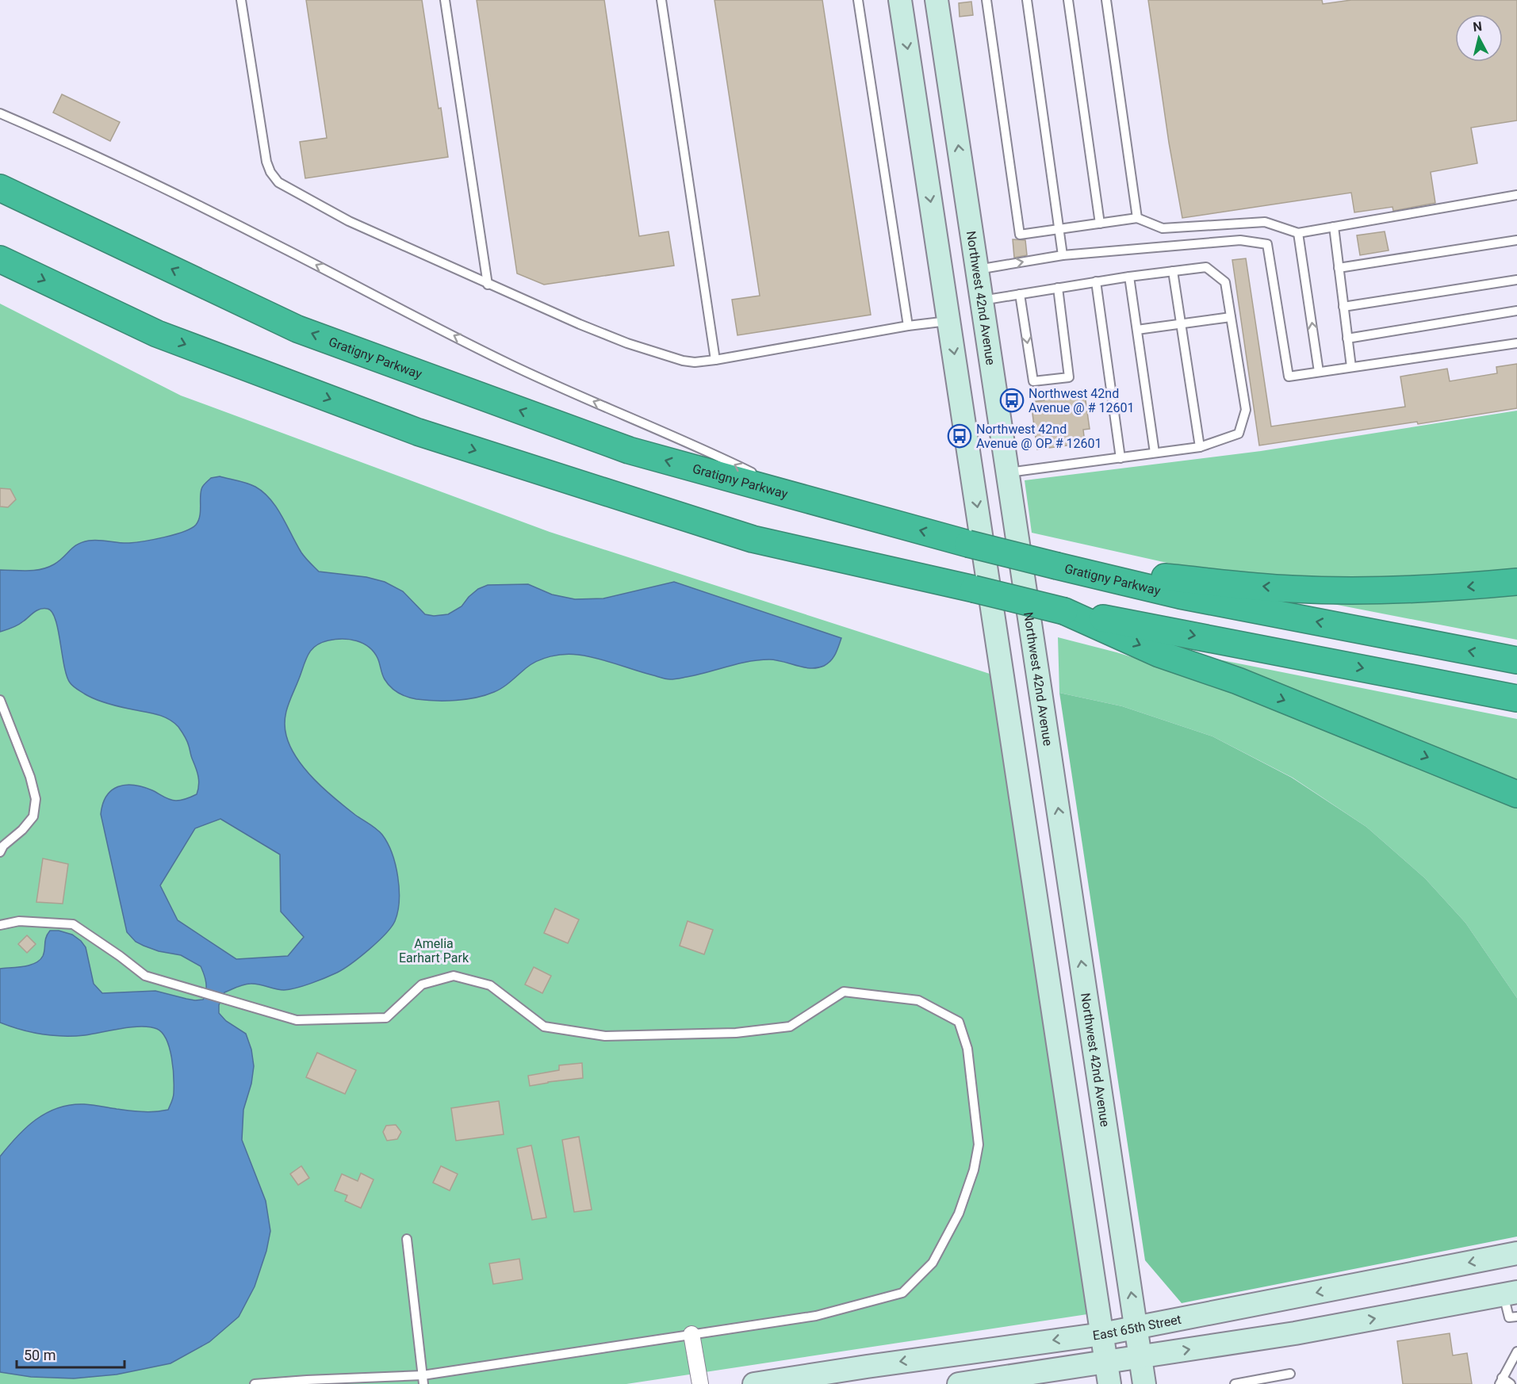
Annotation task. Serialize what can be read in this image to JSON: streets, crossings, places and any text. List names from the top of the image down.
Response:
{
  "streets": {
    "highway": ["Gratigny Parkway"],
    "main road": ["Northwest 42nd Avenue", "East 65th Street"]
  },
  "crossings": [
    ["Northwest 42nd Avenue", "East 65th Street"]
  ],
  "parks": ["Amelia Earhart Park"],
  "places": {
    "bus stop": ["Northwest 42nd Avenue @ # 12601", "Northwest 42nd Avenue @ OP # 12601"]
  },
  "scale_bar": "50 m",
  "north": "top"
}
